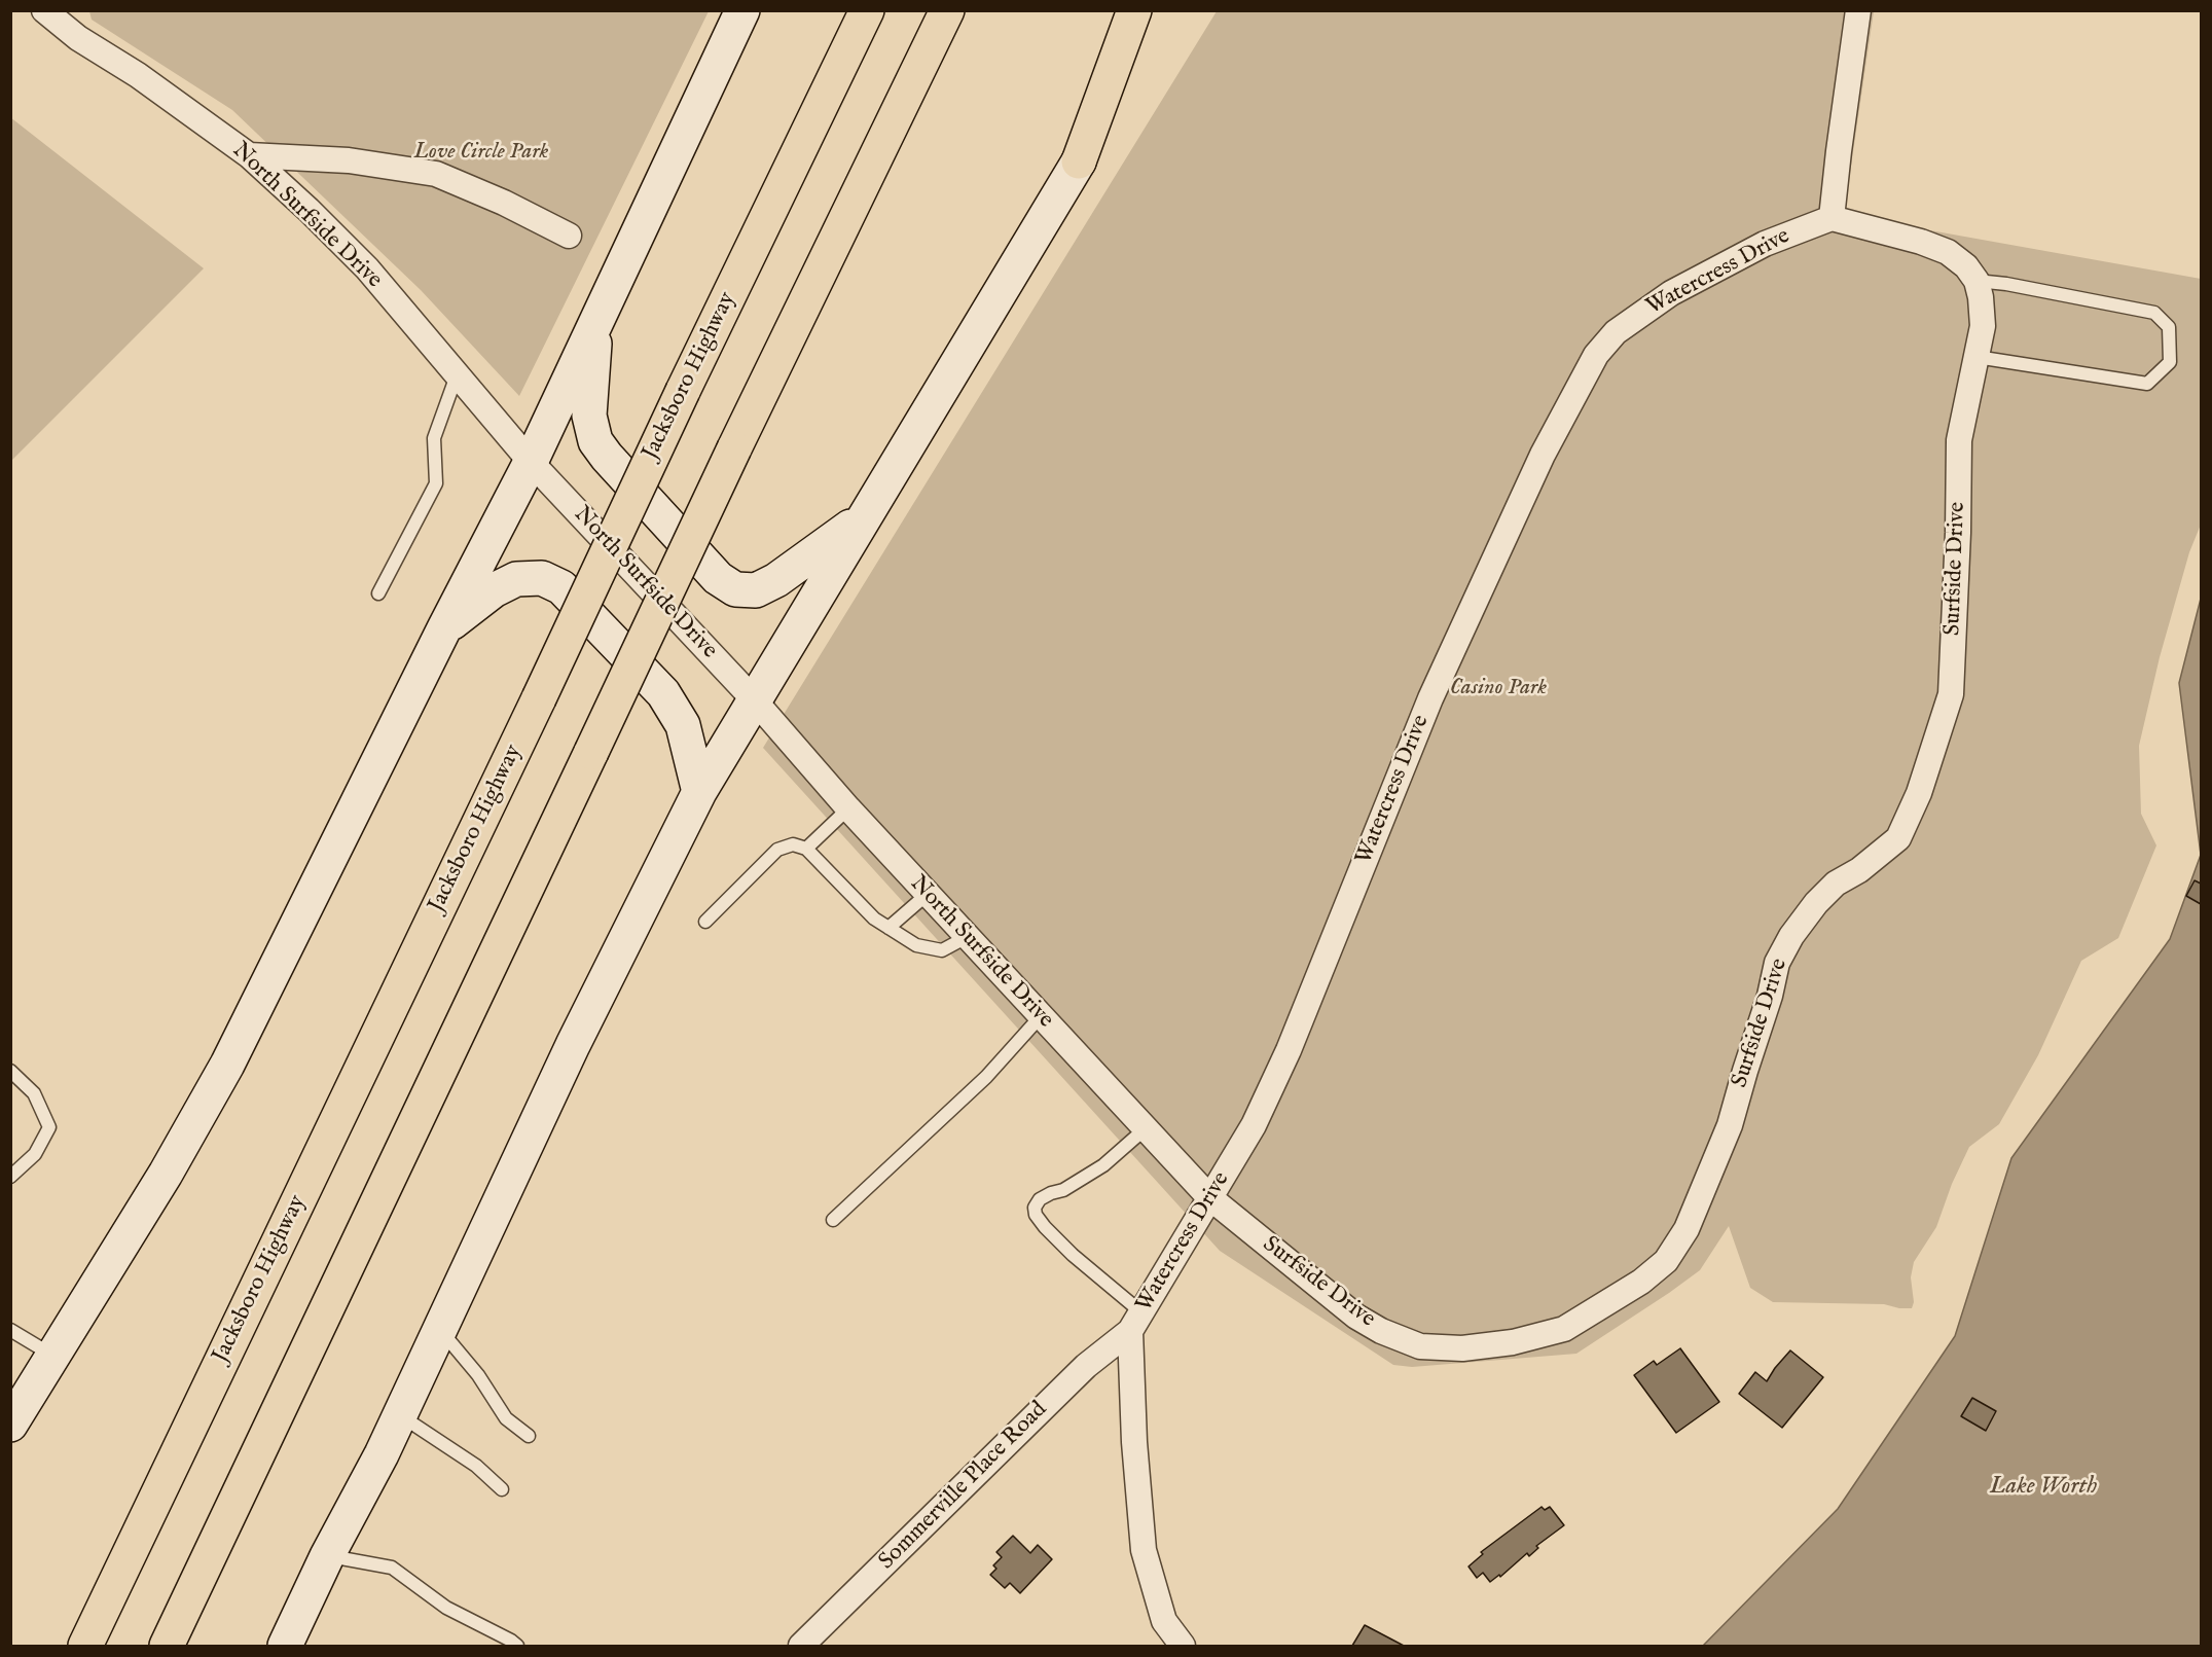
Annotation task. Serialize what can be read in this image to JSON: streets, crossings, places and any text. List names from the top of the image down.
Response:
{
  "streets": {
    "highway": ["Jacksboro Highway"],
    "street": [
      "North Surfside Drive",
      "Watercress Drive",
      "Surfside Drive",
      "Sommerville Place Road"
    ]
  },
  "crossings": [
    ["North Surfside Drive", "Watercress Drive"],
    ["North Surfside Drive", "Surfside Drive"],
    ["Watercress Drive", "Surfside Drive"],
    ["Watercress Drive", "Sommerville Place Road"]
  ],
  "water": ["Lake Worth"],
  "parks": ["Love Circle Park", "Casino Park"]
}
